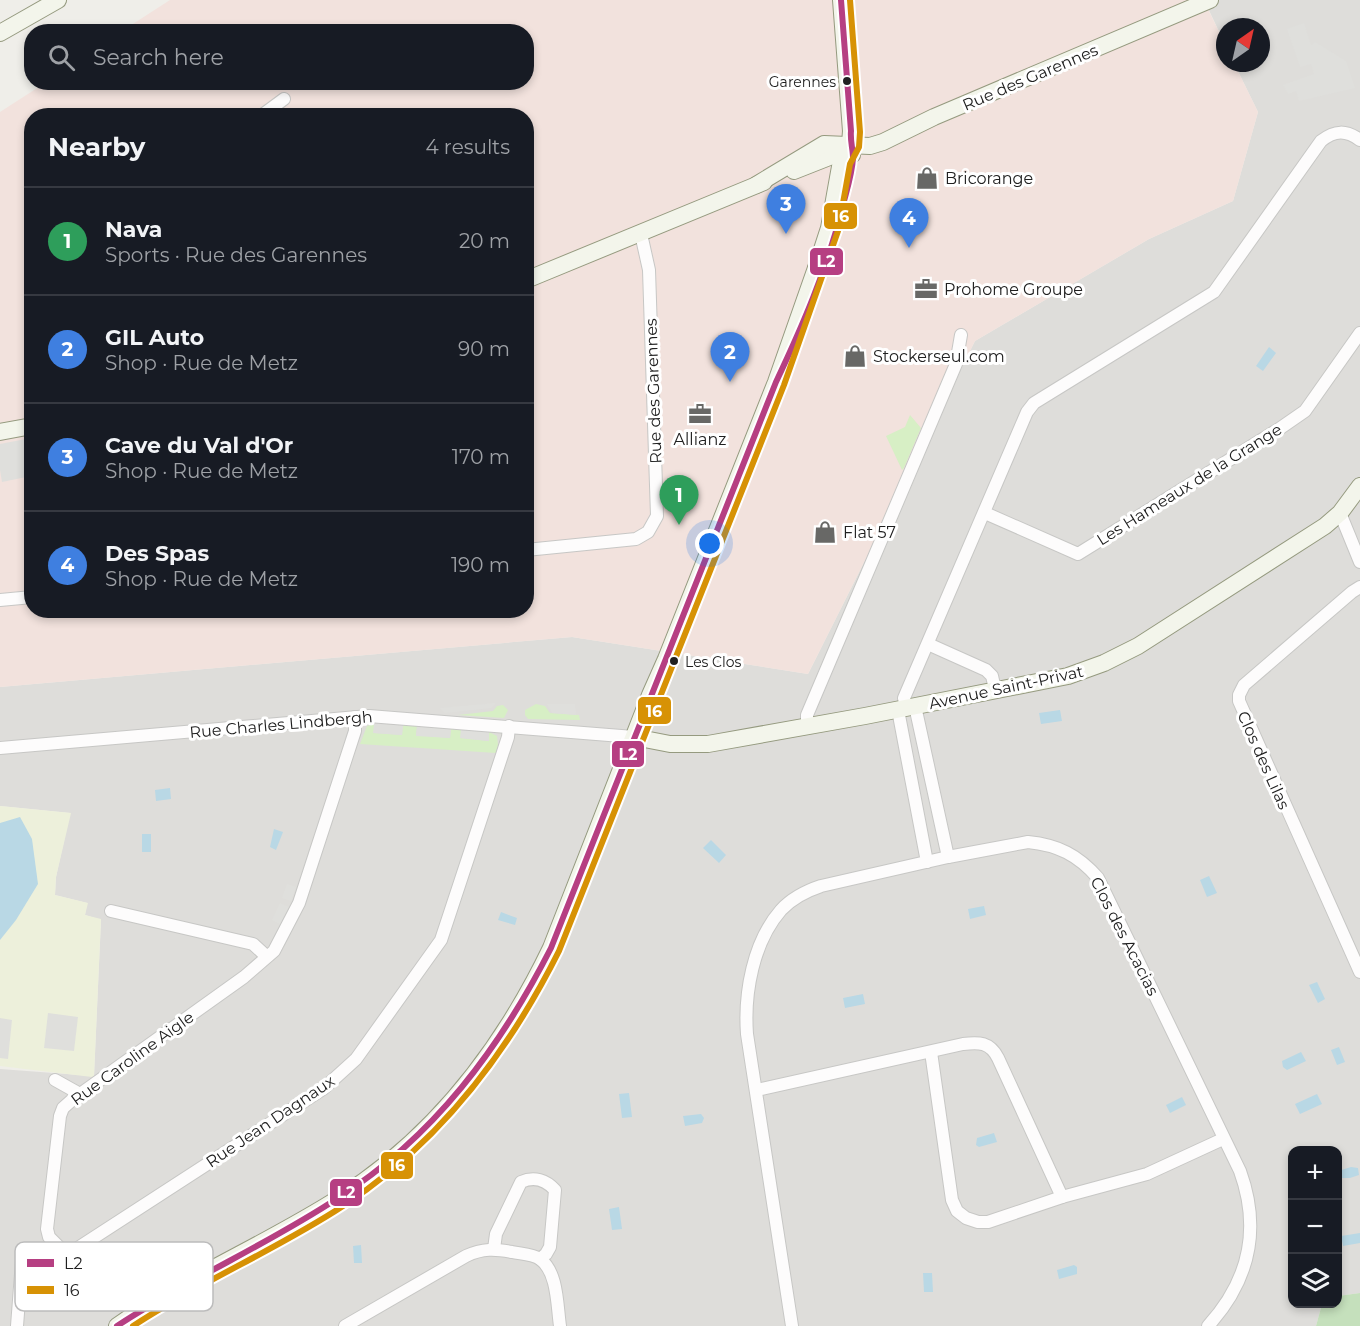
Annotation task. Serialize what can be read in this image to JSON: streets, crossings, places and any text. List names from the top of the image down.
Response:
{
  "streets": {
    "main road": ["Rue des Garennes", "Avenue Saint-Privat"],
    "street": [
      "Les Hameaux de la Grange",
      "Rue Charles Lindbergh",
      "Clos des Lilas",
      "Clos des Acacias",
      "Rue Caroline Aigle",
      "Rue Jean Dagnaux"
    ]
  },
  "crossings": [
    ["Avenue Saint-Privat", "Rue Charles Lindbergh"],
    ["Rue Charles Lindbergh", "Rue Caroline Aigle"],
    ["Rue Charles Lindbergh", "Rue Jean Dagnaux"]
  ],
  "places": {
    "other": ["Garennes", "Les Clos"],
    "shop": ["Bricorange", "Stockerseul.com", "Flat 57"],
    "office": ["Prohome Groupe", "Allianz"]
  },
  "lines": ["transit line L2", "transit line 16"],
  "legend": ["L2", "16"],
  "north": "top right",
  "page": {
    "search": "Search here",
    "heading": ["Nearby", "4 results"],
    "pins": [
      "3",
      "4",
      "2",
      "1"
    ],
    "list": [
      {
        "mark": "1",
        "name": "Nava",
        "note": "Sports · Rue des Garennes",
        "value": "20 m"
      },
      {
        "mark": "2",
        "name": "GIL Auto",
        "note": "Shop · Rue de Metz",
        "value": "90 m"
      },
      {
        "mark": "3",
        "name": "Cave du Val d'Or",
        "note": "Shop · Rue de Metz",
        "value": "170 m"
      },
      {
        "mark": "4",
        "name": "Des Spas",
        "note": "Shop · Rue de Metz",
        "value": "190 m"
      }
    ],
    "map_buttons": ["+", "−"]
  }
}
